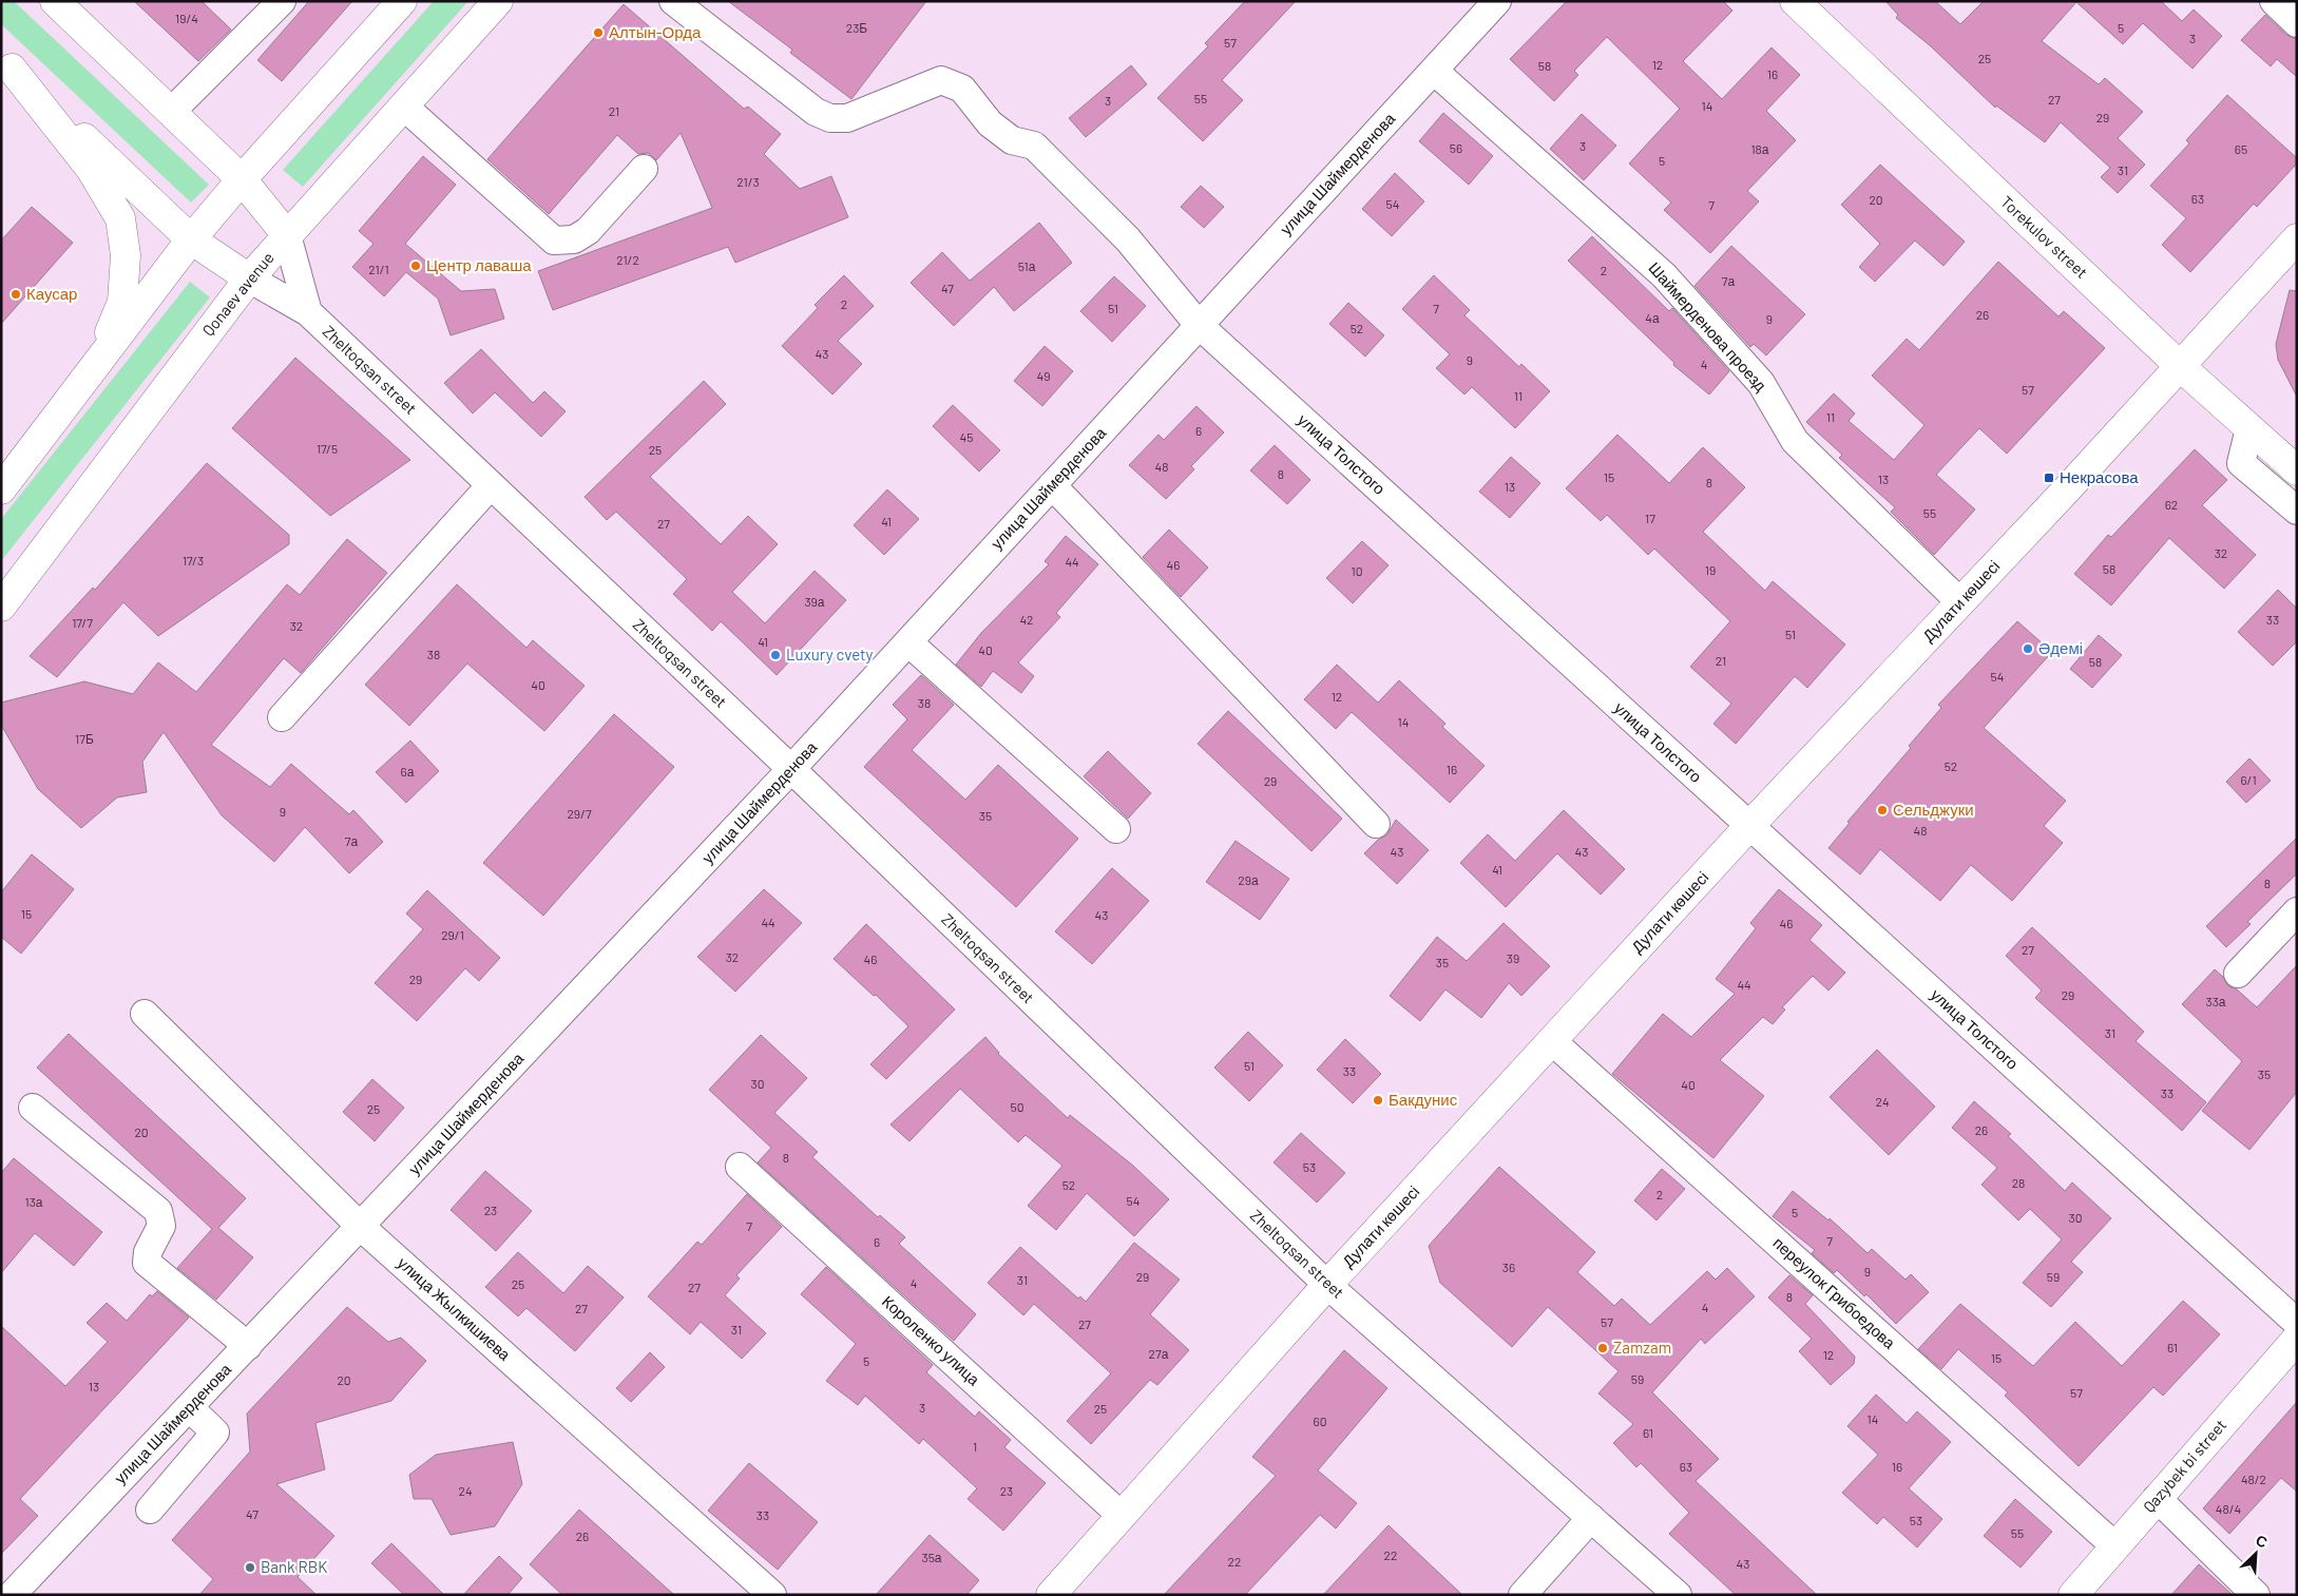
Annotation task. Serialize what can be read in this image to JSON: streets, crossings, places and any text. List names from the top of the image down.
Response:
{
  "streets": {
    "main road": [
      "Torekulov street",
      "Qonaev avenue",
      "Дулати көшесі",
      "Qazybek bi street"
    ],
    "street": [
      "улица Шаймерденова",
      "Шаймерденова проезд",
      "Zheltoqsan street",
      "улица Толстого",
      "переулок Грибоедова",
      "улица Жылкишиева",
      "Короленко улица"
    ]
  },
  "crossings": [
    ["улица Шаймерденова", "Шаймерденова проезд"],
    ["улица Шаймерденова", "Zheltoqsan street"],
    ["улица Шаймерденова", "улица Толстого"],
    ["улица Шаймерденова", "улица Жылкишиева"],
    ["Torekulov street", "Дулати көшесі"],
    ["Qonaev avenue", "Zheltoqsan street"],
    ["Шаймерденова проезд", "Дулати көшесі"],
    ["Zheltoqsan street", "Дулати көшесі"],
    ["улица Толстого", "Дулати көшесі"],
    ["Дулати көшесі", "переулок Грибоедова"],
    ["Дулати көшесі", "Короленко улица"],
    ["переулок Грибоедова", "Qazybek bi street"]
  ],
  "places": {
    "other": [
      "Алтын-Орда",
      "Центр лаваша",
      "Каусар",
      "Әдемі",
      "Luxury cvety",
      "Сельджуки",
      "Бакдунис",
      "Zamzam",
      "Bank RBK"
    ],
    "transit": ["Некрасова"]
  },
  "house_numbers": [
    "19/4",
    "23Б",
    "5",
    "3",
    "57",
    "25",
    "12",
    "58",
    "16",
    "55",
    "27",
    "3",
    "14",
    "21",
    "29",
    "3",
    "56",
    "18а",
    "65",
    "5",
    "31",
    "21/3",
    "63",
    "20",
    "54",
    "7",
    "21/2",
    "51а",
    "21/1",
    "2",
    "7а",
    "47",
    "2",
    "51",
    "7",
    "26",
    "4а",
    "9",
    "52",
    "43",
    "9",
    "4",
    "49",
    "57",
    "11",
    "11",
    "6",
    "45",
    "17/5",
    "25",
    "48",
    "8",
    "15",
    "13",
    "8",
    "13",
    "62",
    "55",
    "17",
    "41",
    "27",
    "32",
    "17/3",
    "44",
    "46",
    "58",
    "19",
    "10",
    "39а",
    "42",
    "33",
    "17/7",
    "32",
    "51",
    "41",
    "40",
    "38",
    "21",
    "58",
    "54",
    "40",
    "12",
    "38",
    "14",
    "17Б",
    "52",
    "16",
    "6а",
    "6/1",
    "29",
    "9",
    "29/7",
    "35",
    "48",
    "7а",
    "43",
    "43",
    "41",
    "29а",
    "8",
    "15",
    "43",
    "44",
    "46",
    "29/1",
    "27",
    "32",
    "39",
    "46",
    "35",
    "29",
    "44",
    "29",
    "33а",
    "31",
    "51",
    "33",
    "35",
    "30",
    "40",
    "33",
    "24",
    "50",
    "25",
    "26",
    "20",
    "8",
    "53",
    "28",
    "52",
    "2",
    "54",
    "13а",
    "23",
    "5",
    "30",
    "7",
    "7",
    "6",
    "36",
    "9",
    "29",
    "59",
    "31",
    "4",
    "25",
    "27",
    "8",
    "4",
    "27",
    "57",
    "27",
    "31",
    "61",
    "27а",
    "12",
    "15",
    "5",
    "59",
    "20",
    "13",
    "57",
    "3",
    "25",
    "14",
    "60",
    "61",
    "1",
    "63",
    "16",
    "48/2",
    "24",
    "23",
    "48/4",
    "47",
    "33",
    "53",
    "55",
    "26",
    "22",
    "35а",
    "22",
    "43"
  ],
  "north": "top right"
}
